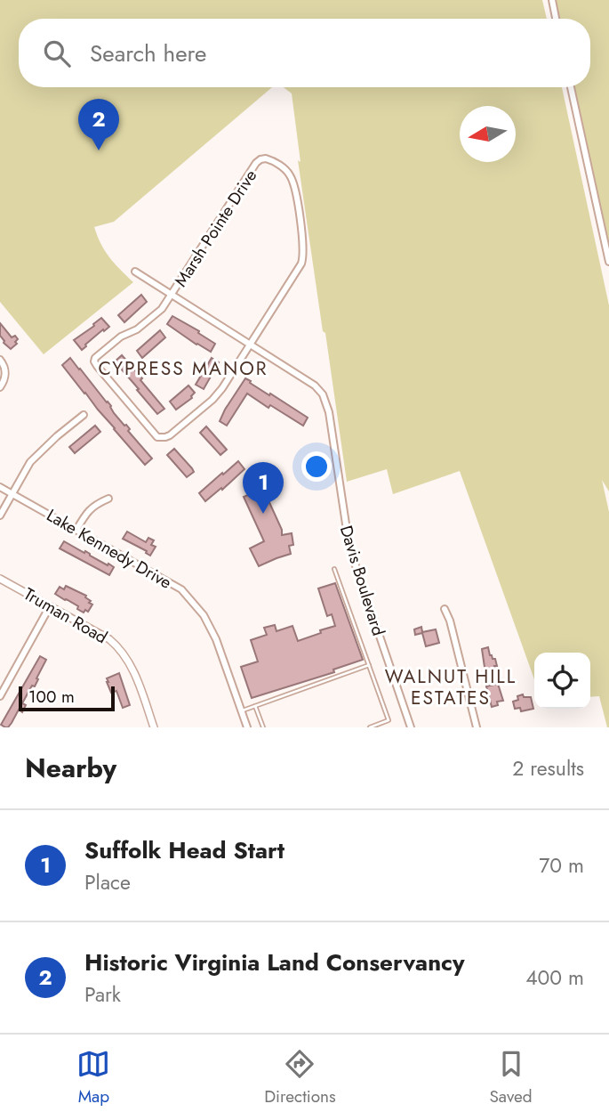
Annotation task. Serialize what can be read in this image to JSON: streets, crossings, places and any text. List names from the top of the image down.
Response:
{
  "streets": {
    "street": [
      "Marsh Pointe Drive",
      "Lake Kennedy Drive",
      "Davis Boulevard",
      "Truman Road"
    ]
  },
  "crossings": [
    ["Marsh Pointe Drive", "Davis Boulevard"]
  ],
  "districts": ["CYPRESS MANOR", "WALNUT HILL ESTATES"],
  "scale_bar": "100 m",
  "north": "left",
  "page": {
    "search": "Search here",
    "pins": ["2", "1"],
    "scale": "100 m",
    "heading": ["Nearby", "2 results"],
    "list": [
      {
        "mark": "1",
        "name": "Suffolk Head Start",
        "note": "Place",
        "value": "70 m"
      },
      {
        "mark": "2",
        "name": "Historic Virginia Land Conservancy",
        "note": "Park",
        "value": "400 m"
      }
    ],
    "nav": ["Map", "Directions", "Saved"]
  }
}
